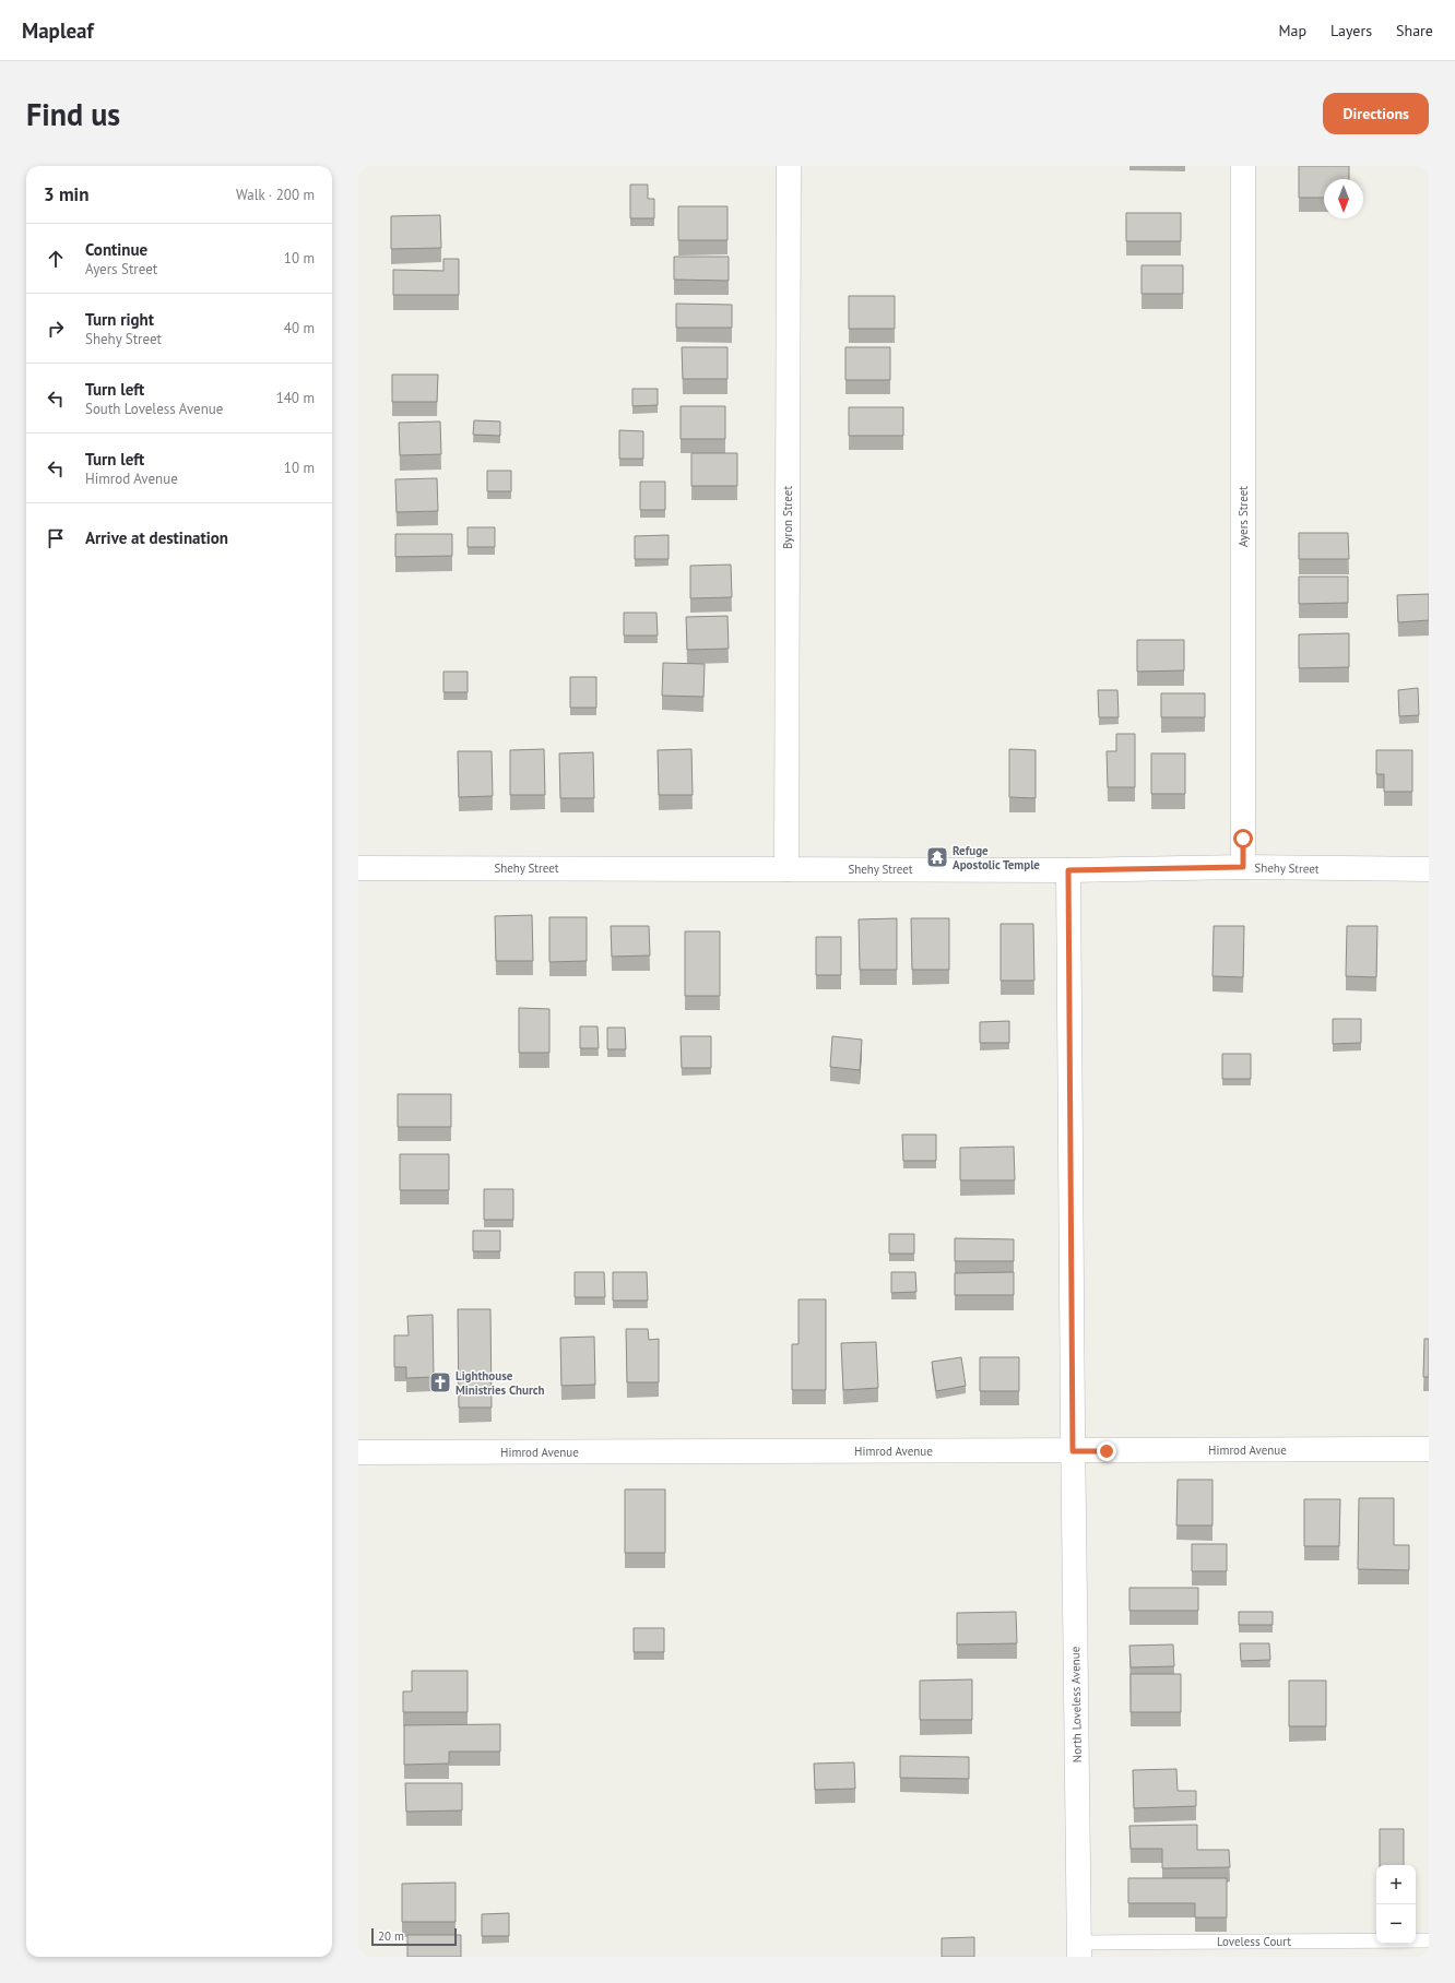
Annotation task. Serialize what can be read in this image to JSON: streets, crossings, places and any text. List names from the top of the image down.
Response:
{
  "streets": {
    "street": [
      "Ayers Street",
      "Byron Street",
      "Shehy Street",
      "Himrod Avenue",
      "North Loveless Avenue"
    ],
    "lane": ["Loveless Court"]
  },
  "crossings": [
    ["Ayers Street", "Shehy Street"],
    ["Byron Street", "Shehy Street"],
    ["Shehy Street", "North Loveless Avenue"],
    ["Himrod Avenue", "North Loveless Avenue"],
    ["North Loveless Avenue", "Loveless Court"]
  ],
  "places": {
    "temple": ["Refuge Apostolic Temple"],
    "church": ["Lighthouse Ministries Church"]
  },
  "scale_bar": "20 m",
  "north": "bottom",
  "page": {
    "header": "Mapleaf",
    "nav": ["Map", "Layers", "Share"],
    "buttons": "Directions",
    "title": "Find us",
    "heading": ["3 min", "Walk · 200 m"],
    "list": [
      ["Continue", "Ayers Street", "10 m"],
      ["Turn right", "Shehy Street", "40 m"],
      ["Turn left", "South Loveless Avenue", "140 m"],
      ["Turn left", "Himrod Avenue", "10 m"],
      "Arrive at destination"
    ],
    "map_buttons": ["+", "−"],
    "scale": "20 m"
  }
}
